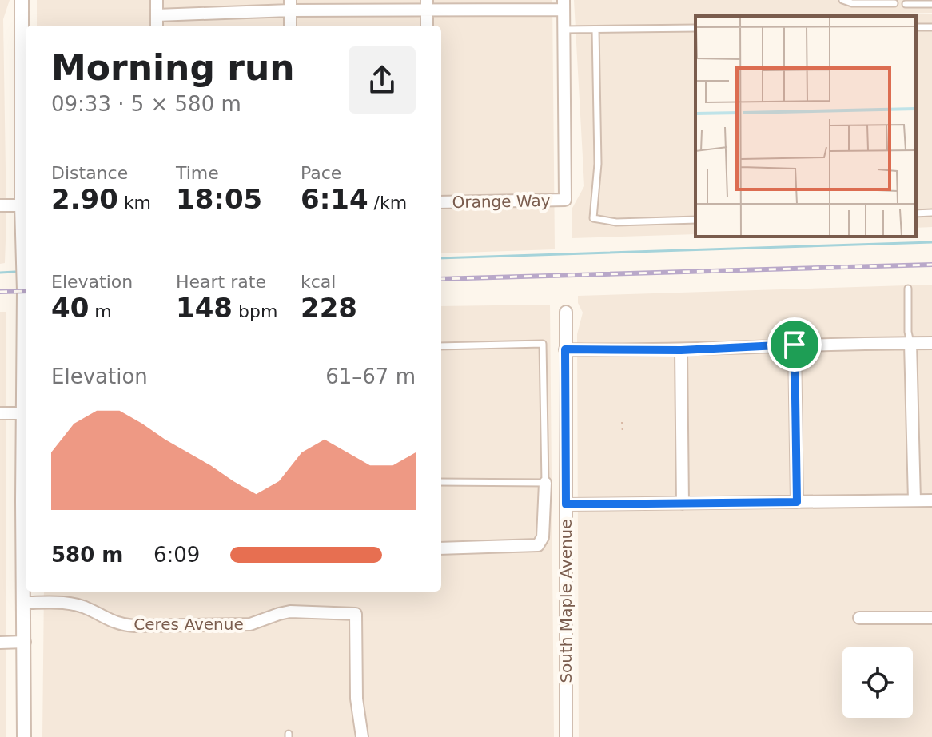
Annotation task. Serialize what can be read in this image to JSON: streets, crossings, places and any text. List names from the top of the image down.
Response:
{
  "streets": {
    "street": ["Orange Way", "South Maple Avenue", "Ceres Avenue"]
  },
  "page": {
    "heading": ["Morning run", "09:33 · 5 × 580 m"],
    "stats": [
      ["Distance", "2.90 km"],
      ["Time", "18:05"],
      ["Pace", "6:14 /km"],
      ["Elevation", "40 m"],
      ["Heart rate", "148 bpm"],
      ["kcal", "228"]
    ],
    "chart": ["Elevation", "61–67 m"],
    "list": [
      {
        "name": "580 m",
        "note": "6:09"
      }
    ]
  }
}
